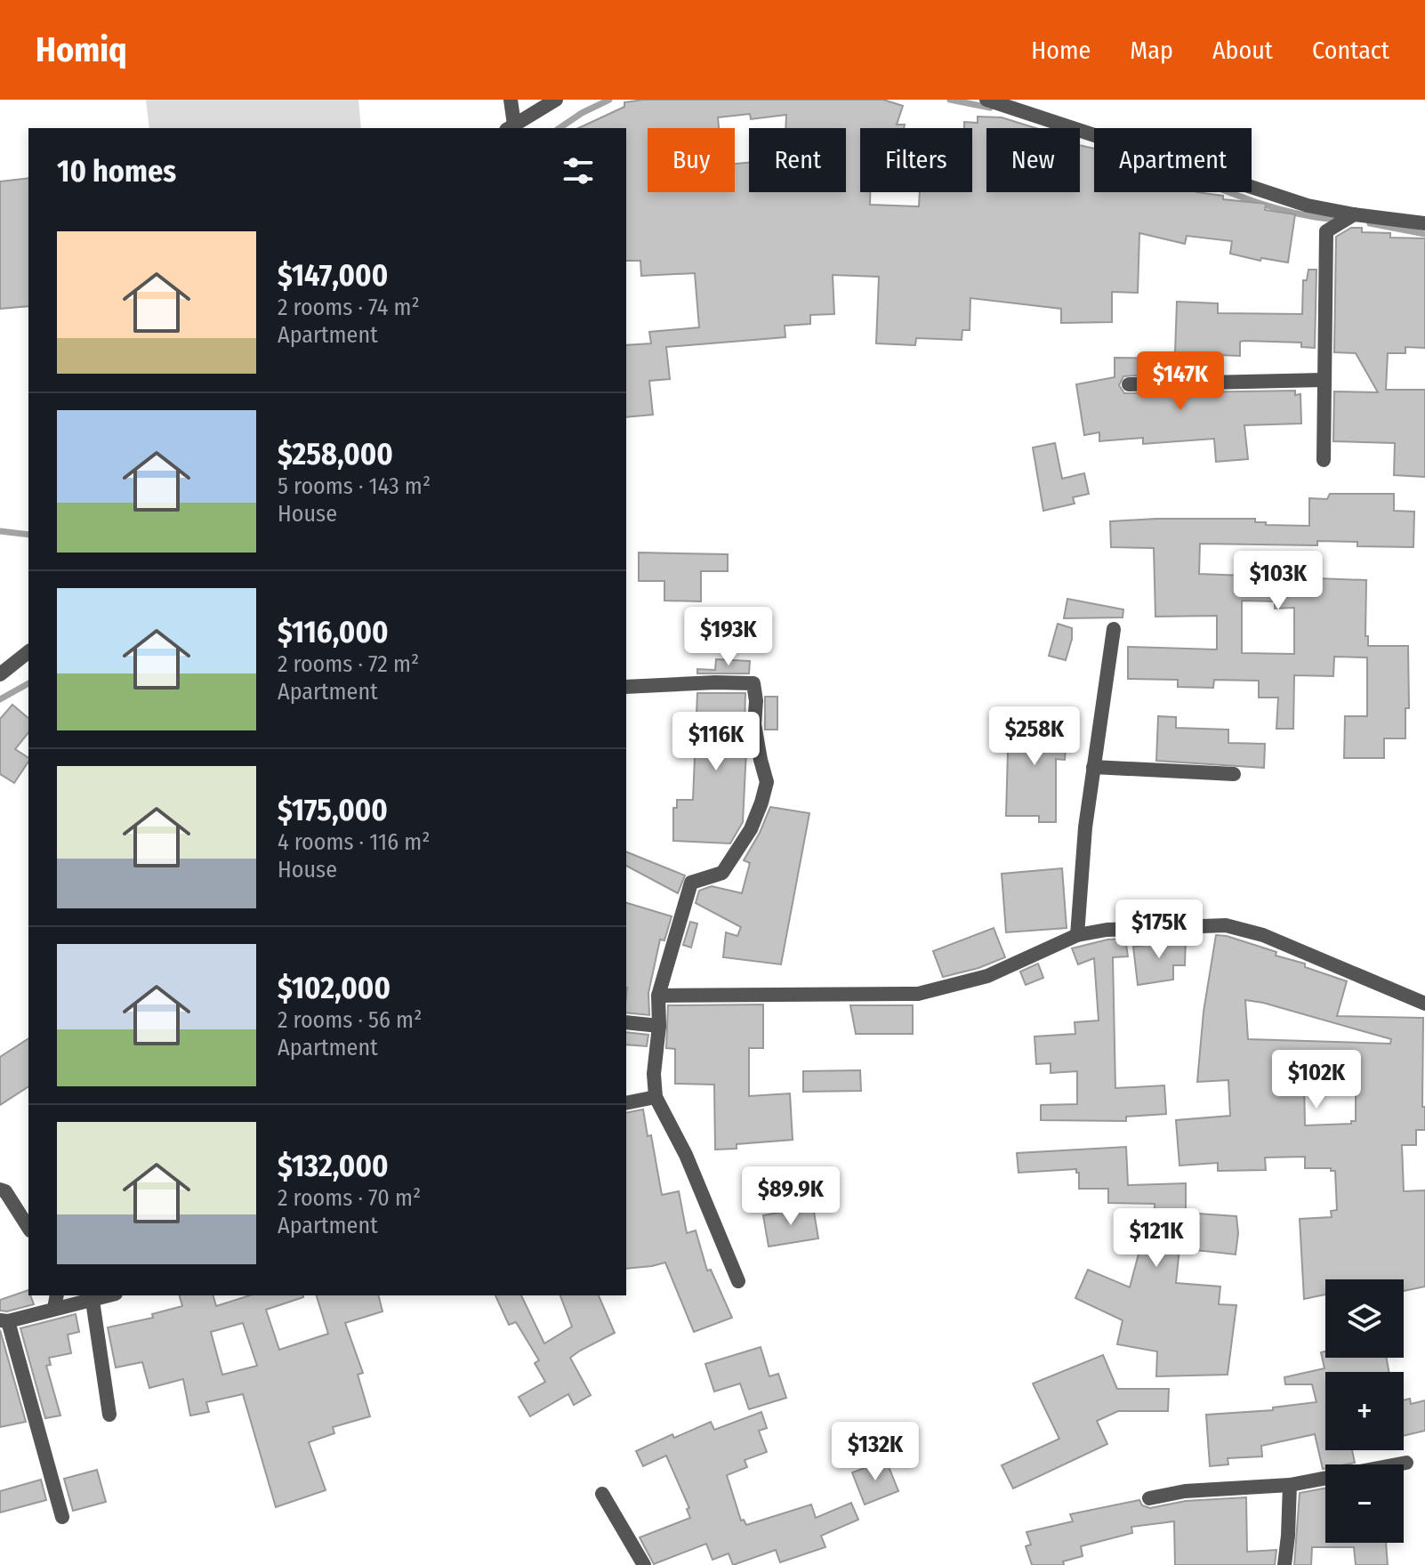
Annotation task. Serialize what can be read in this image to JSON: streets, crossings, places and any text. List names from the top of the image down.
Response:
{
  "page": {
    "header": "Homiq",
    "nav": [
      "Home",
      "Map",
      "About",
      "Contact"
    ],
    "chip": [
      "Buy",
      "Rent",
      "Filters",
      "New",
      "Apartment"
    ],
    "heading": "10 homes",
    "list": [
      {
        "name": "$147,000",
        "note": "2 rooms · 74 m² · Apartment"
      },
      {
        "name": "$258,000",
        "note": "5 rooms · 143 m² · House"
      },
      {
        "name": "$116,000",
        "note": "2 rooms · 72 m² · Apartment"
      },
      {
        "name": "$175,000",
        "note": "4 rooms · 116 m² · House"
      },
      {
        "name": "$102,000",
        "note": "2 rooms · 56 m² · Apartment"
      },
      {
        "name": "$132,000",
        "note": "2 rooms · 70 m² · Apartment"
      }
    ],
    "price": [
      "$147K",
      "$103K",
      "$193K",
      "$258K",
      "$116K",
      "$175K",
      "$102K",
      "$89.9K",
      "$121K",
      "$132K"
    ],
    "map_buttons": ["+", "−"]
  }
}
